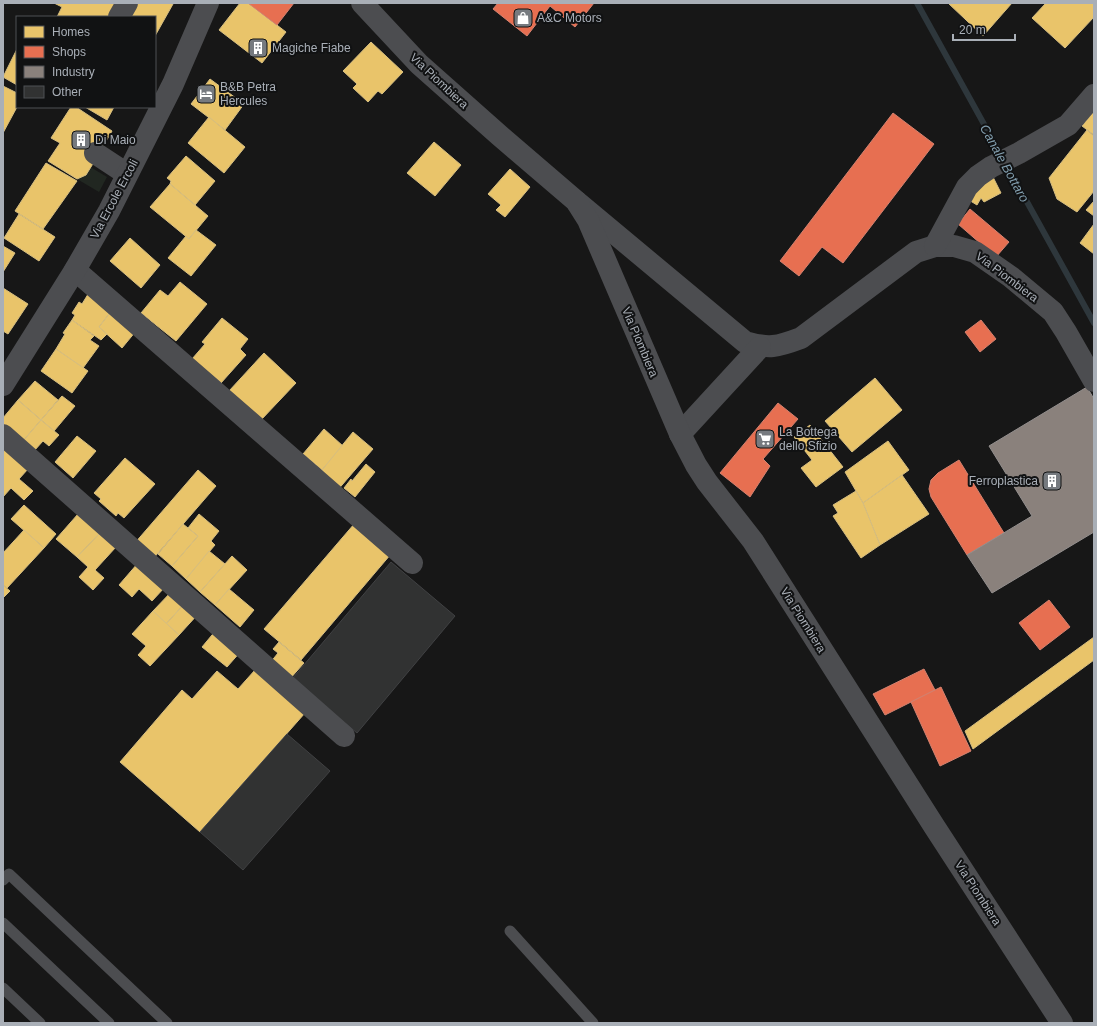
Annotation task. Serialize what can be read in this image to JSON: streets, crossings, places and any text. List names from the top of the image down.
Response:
{
  "streets": {
    "street": ["Via Piombiera", "Via Ercole Ercoli"]
  },
  "water": ["Canale Bottaro"],
  "places": {
    "shop": ["A&C Motors"],
    "building": ["Magiche Fiabe", "Di Maio", "Ferroplastica"],
    "hotel": ["B&B Petra Hercules"],
    "supermarket": ["La Bottega dello Sfizio"]
  },
  "legend": [
    "Homes",
    "Shops",
    "Industry",
    "Other"
  ],
  "scale_bar": "20 m"
}
